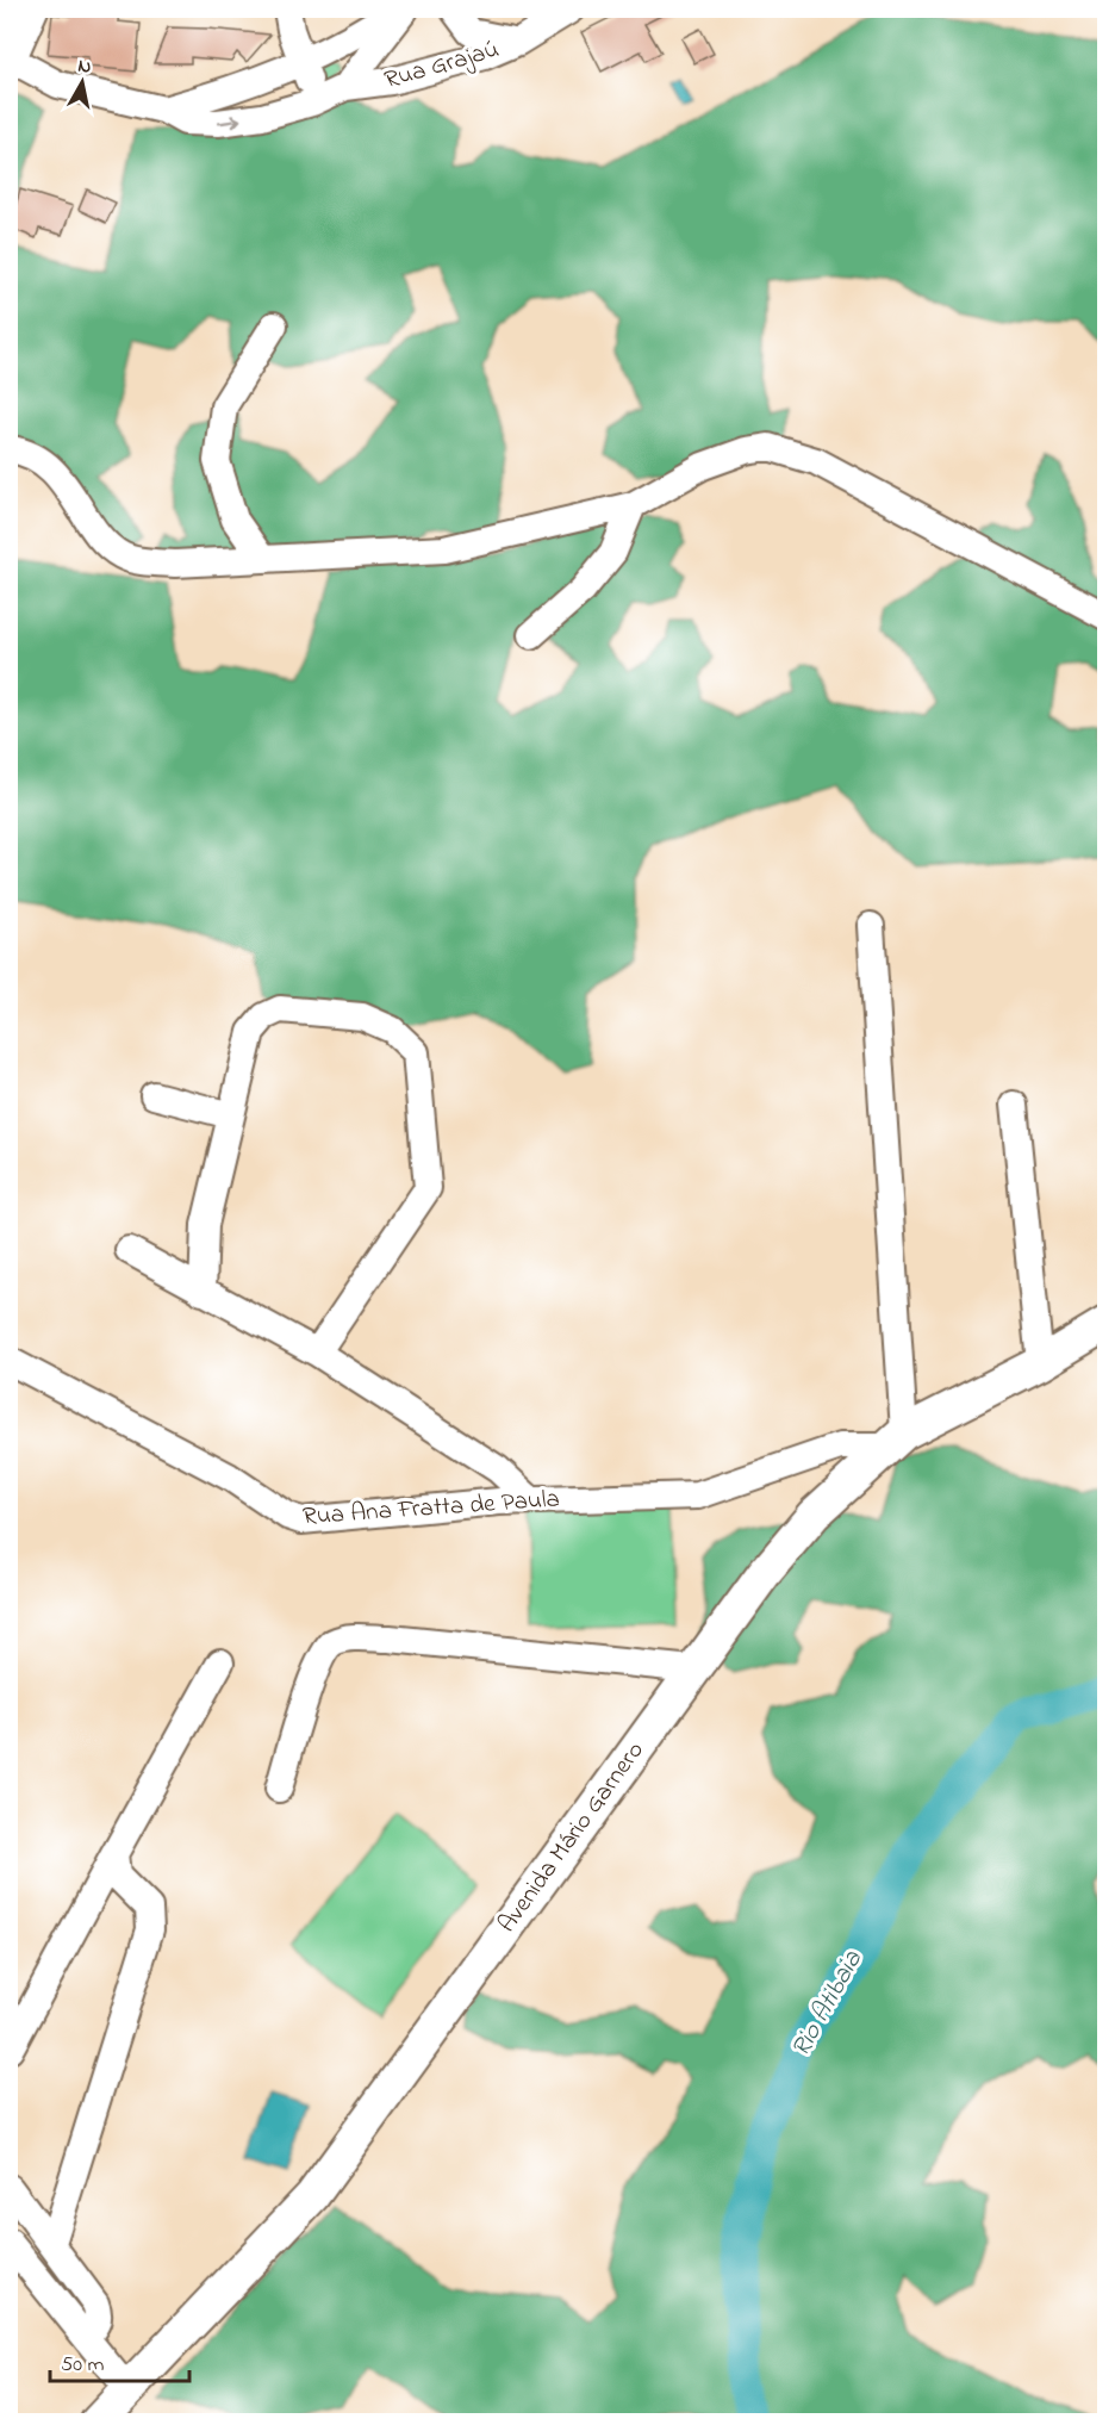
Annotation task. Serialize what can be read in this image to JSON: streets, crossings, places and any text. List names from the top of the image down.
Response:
{
  "streets": {
    "main road": ["Avenida Mário Garnero"],
    "street": ["Rua Grajaú", "Rua Ana Fratta de Paula"]
  },
  "crossings": [
    ["Rua Ana Fratta de Paula", "Avenida Mário Garnero"]
  ],
  "water": ["Rio Atibaia"],
  "scale_bar": "50 m",
  "north": "top"
}
